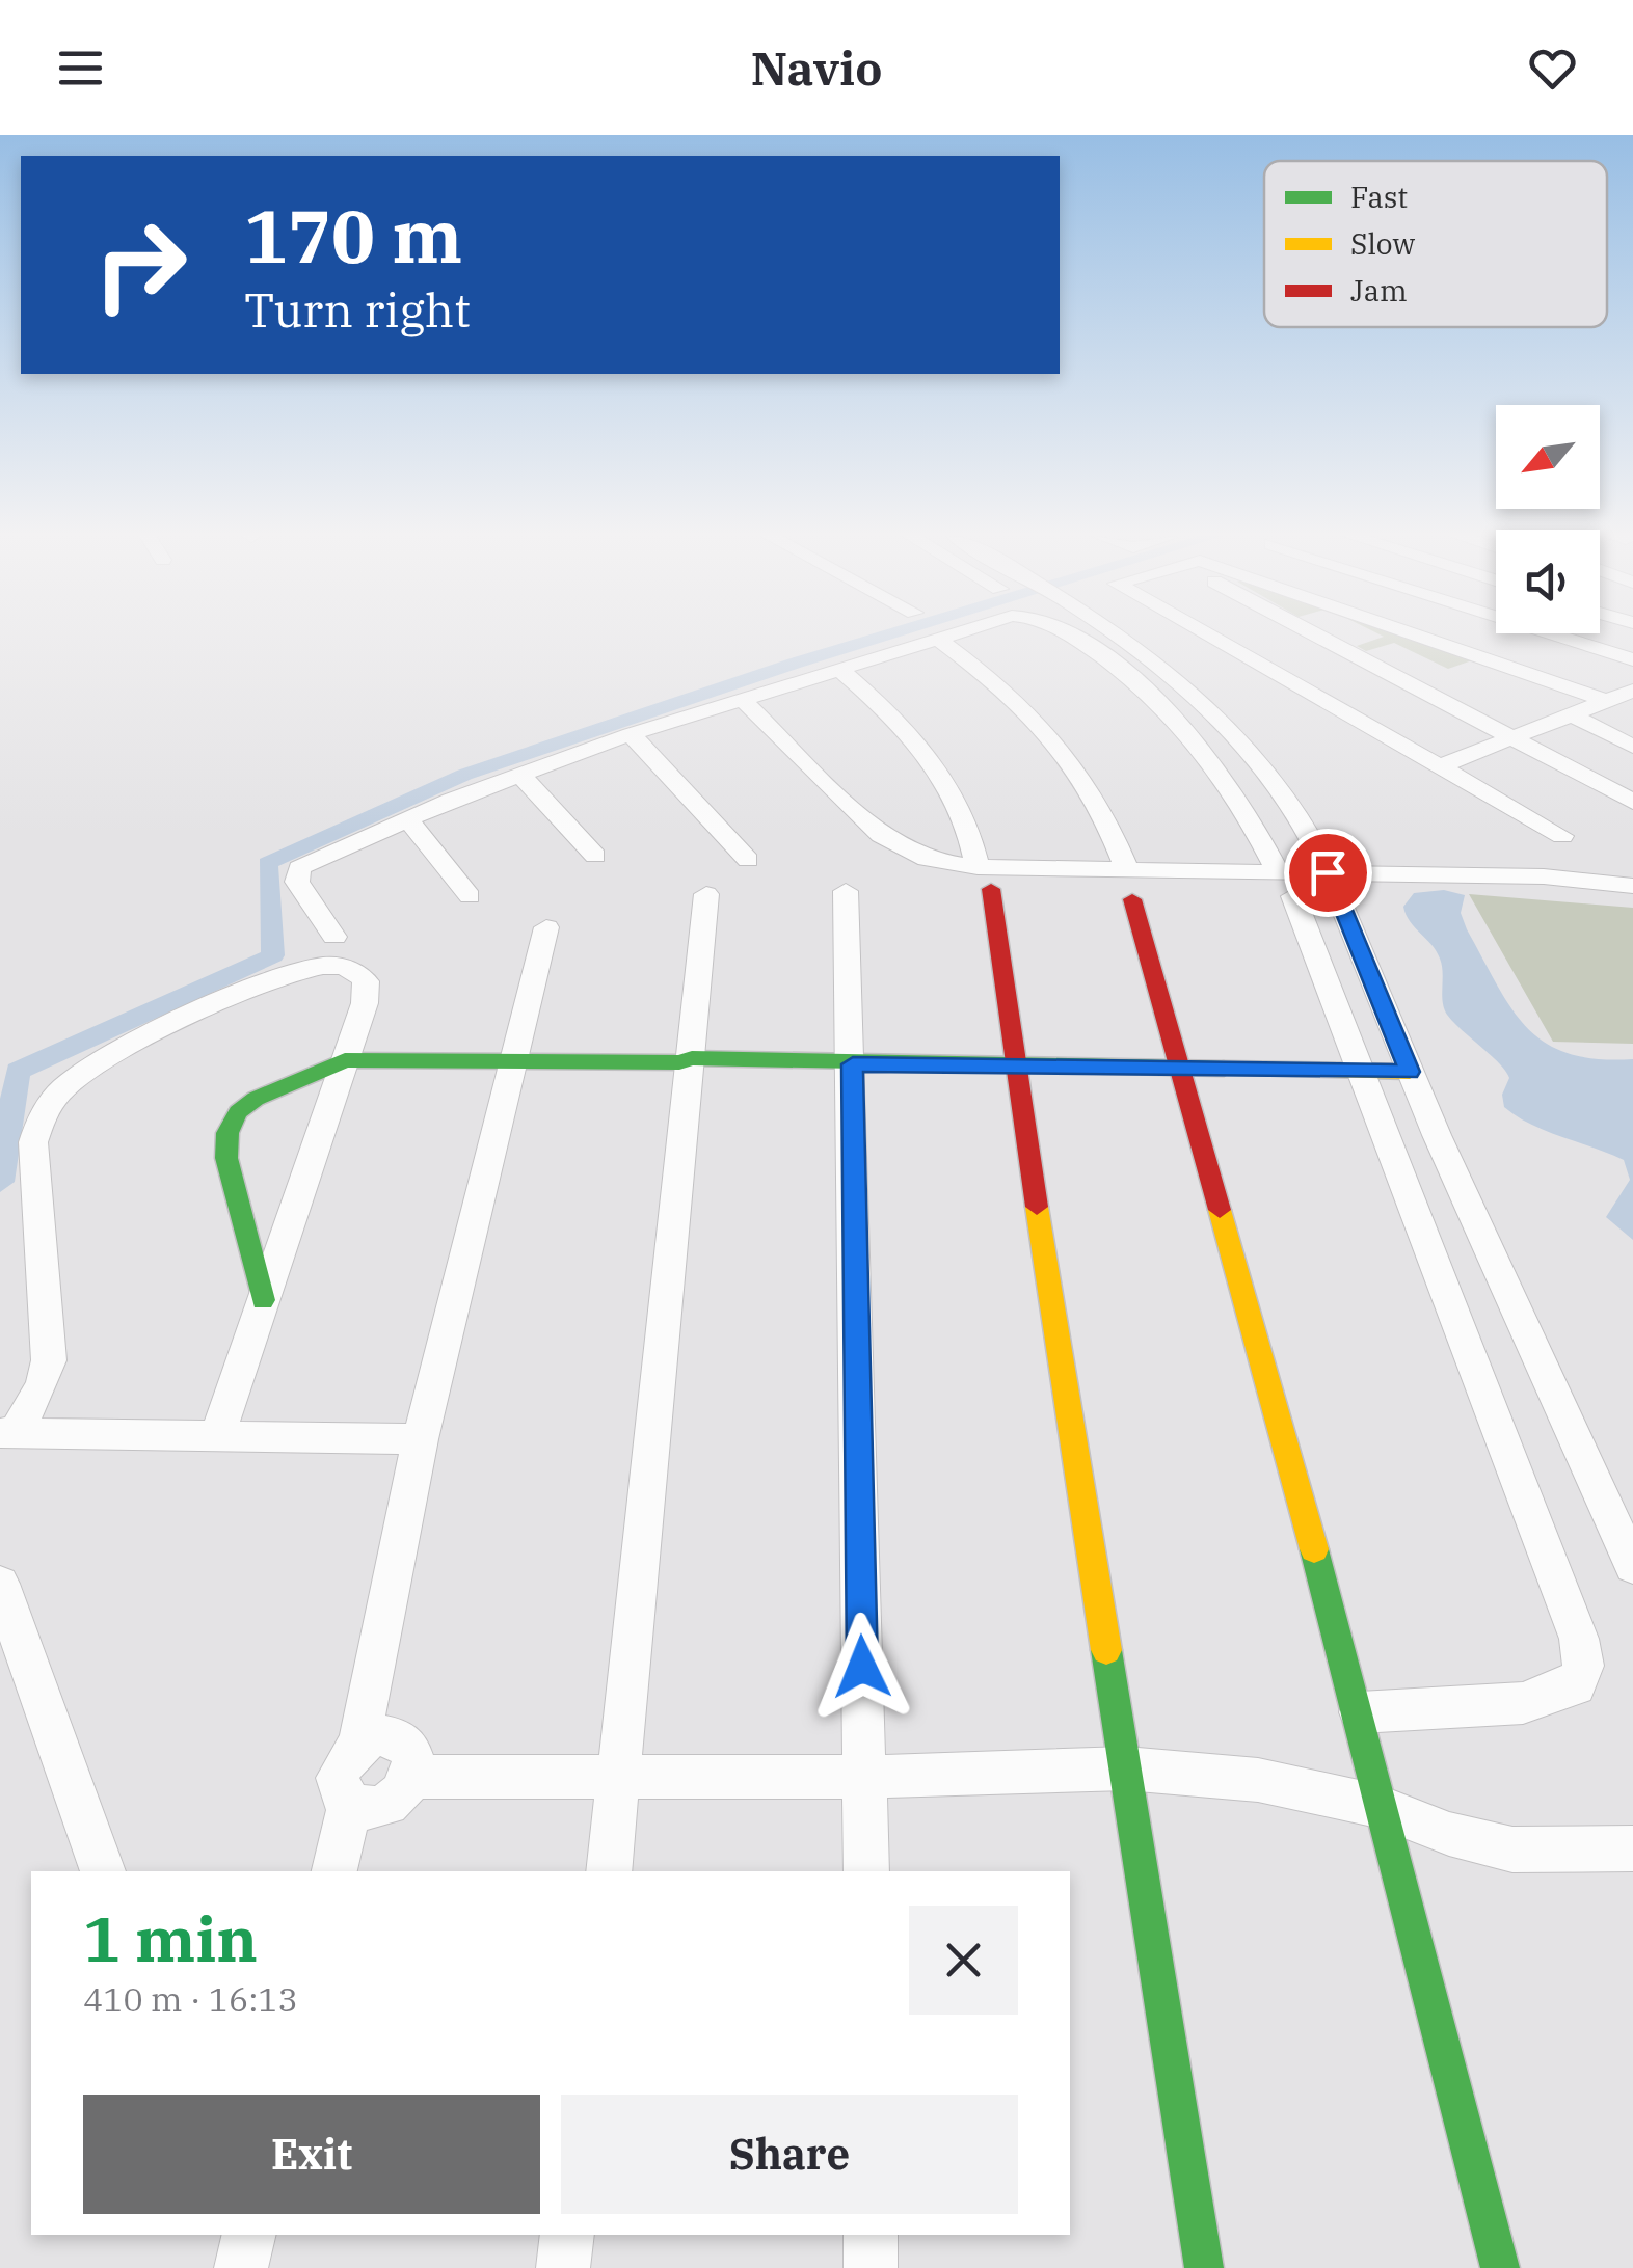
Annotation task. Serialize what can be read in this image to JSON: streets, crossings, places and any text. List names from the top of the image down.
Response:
{
  "legend": ["Fast", "Slow", "Jam"],
  "north": "bottom left",
  "page": {
    "header": "Navio",
    "turn": ["170 m", "Turn right"],
    "heading": ["1 min", "410 m · 16:13"],
    "buttons": ["Exit", "Share"]
  }
}
